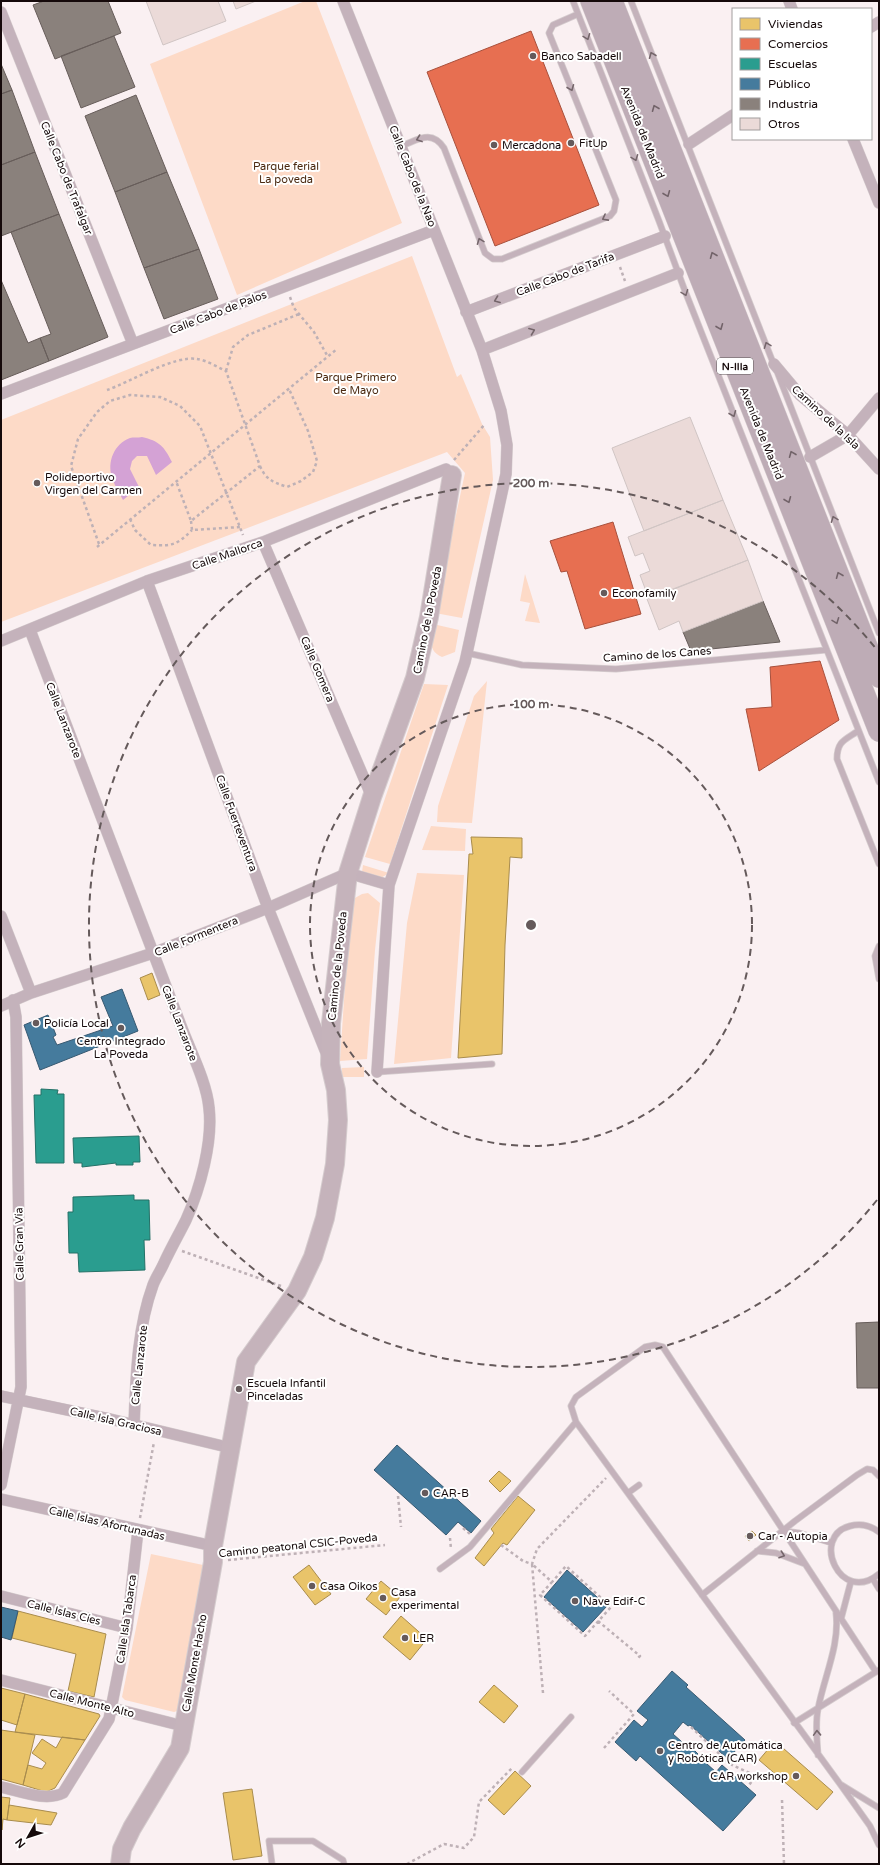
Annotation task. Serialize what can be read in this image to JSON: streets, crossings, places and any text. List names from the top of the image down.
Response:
{
  "streets": {
    "highway": ["Avenida de Madrid", "N-IIIa"],
    "main road": ["Camino de la Poveda", "Calle Monte Hacho"],
    "street": [
      "Calle Cabo de la Nao",
      "Calle Cabo de Trafalgar",
      "Calle Cabo de Tarifa",
      "Calle Cabo de Palos",
      "Camino de la Isla",
      "Calle Mallorca",
      "Calle Gomera",
      "Calle Lanzarote",
      "Calle Fuerteventura",
      "Calle Formentera",
      "Calle Gran Vía",
      "Calle Isla Graciosa",
      "Calle Islas Afortunadas",
      "Calle Islas Cíes",
      "Calle Isla Tabarca",
      "Calle Monte Alto"
    ],
    "lane": ["Camino de los Canes"],
    "path": ["Camino peatonal CSIC-Poveda"]
  },
  "crossings": [
    ["Calle Cabo de la Nao", "Calle Cabo de Tarifa"],
    ["Calle Cabo de la Nao", "Calle Cabo de Palos"],
    ["Calle Cabo de Trafalgar", "Calle Cabo de Palos"],
    ["Calle Mallorca", "Camino de la Poveda"],
    ["Calle Mallorca", "Calle Gomera"],
    ["Calle Mallorca", "Calle Lanzarote"],
    ["Calle Mallorca", "Calle Fuerteventura"],
    ["Camino de la Poveda", "Calle Gomera"],
    ["Camino de la Poveda", "Calle Fuerteventura"],
    ["Camino de la Poveda", "Calle Formentera"],
    ["Camino de la Poveda", "Calle Isla Graciosa"],
    ["Camino de la Poveda", "Calle Monte Hacho"],
    ["Calle Lanzarote", "Calle Formentera"],
    ["Calle Lanzarote", "Calle Isla Graciosa"],
    ["Calle Fuerteventura", "Calle Formentera"],
    ["Calle Formentera", "Calle Gran Vía"],
    ["Calle Gran Vía", "Calle Isla Graciosa"],
    ["Calle Isla Graciosa", "Calle Monte Hacho"],
    ["Calle Islas Afortunadas", "Camino peatonal CSIC-Poveda"],
    ["Calle Islas Afortunadas", "Calle Isla Tabarca"],
    ["Calle Islas Afortunadas", "Calle Monte Hacho"],
    ["Camino peatonal CSIC-Poveda", "Calle Monte Hacho"],
    ["Calle Islas Cíes", "Calle Isla Tabarca"],
    ["Calle Isla Tabarca", "Calle Monte Alto"],
    ["Calle Monte Hacho", "Calle Monte Alto"]
  ],
  "parks": ["Parque ferial La poveda", "Parque Primero de Mayo"],
  "places": [
    "Banco Sabadell",
    "FitUp",
    "Mercadona",
    "Polideportivo Virgen del Carmen",
    "Econofamily",
    "Policía Local",
    "Centro Integrado La Poveda",
    "Escuela Infantil Pinceladas",
    "CAR-B",
    "Car - Autopia",
    "Casa Oikos",
    "Casa experimental",
    "Nave Edif-C",
    "LER",
    "Centro de Automática y Robótica (CAR)",
    "CAR workshop"
  ],
  "legend": [
    "Viviendas",
    "Comercios",
    "Escuelas",
    "Público",
    "Industria",
    "Otros"
  ],
  "north": "bottom left",
  "rings": ["200 m", "100 m"]
}
